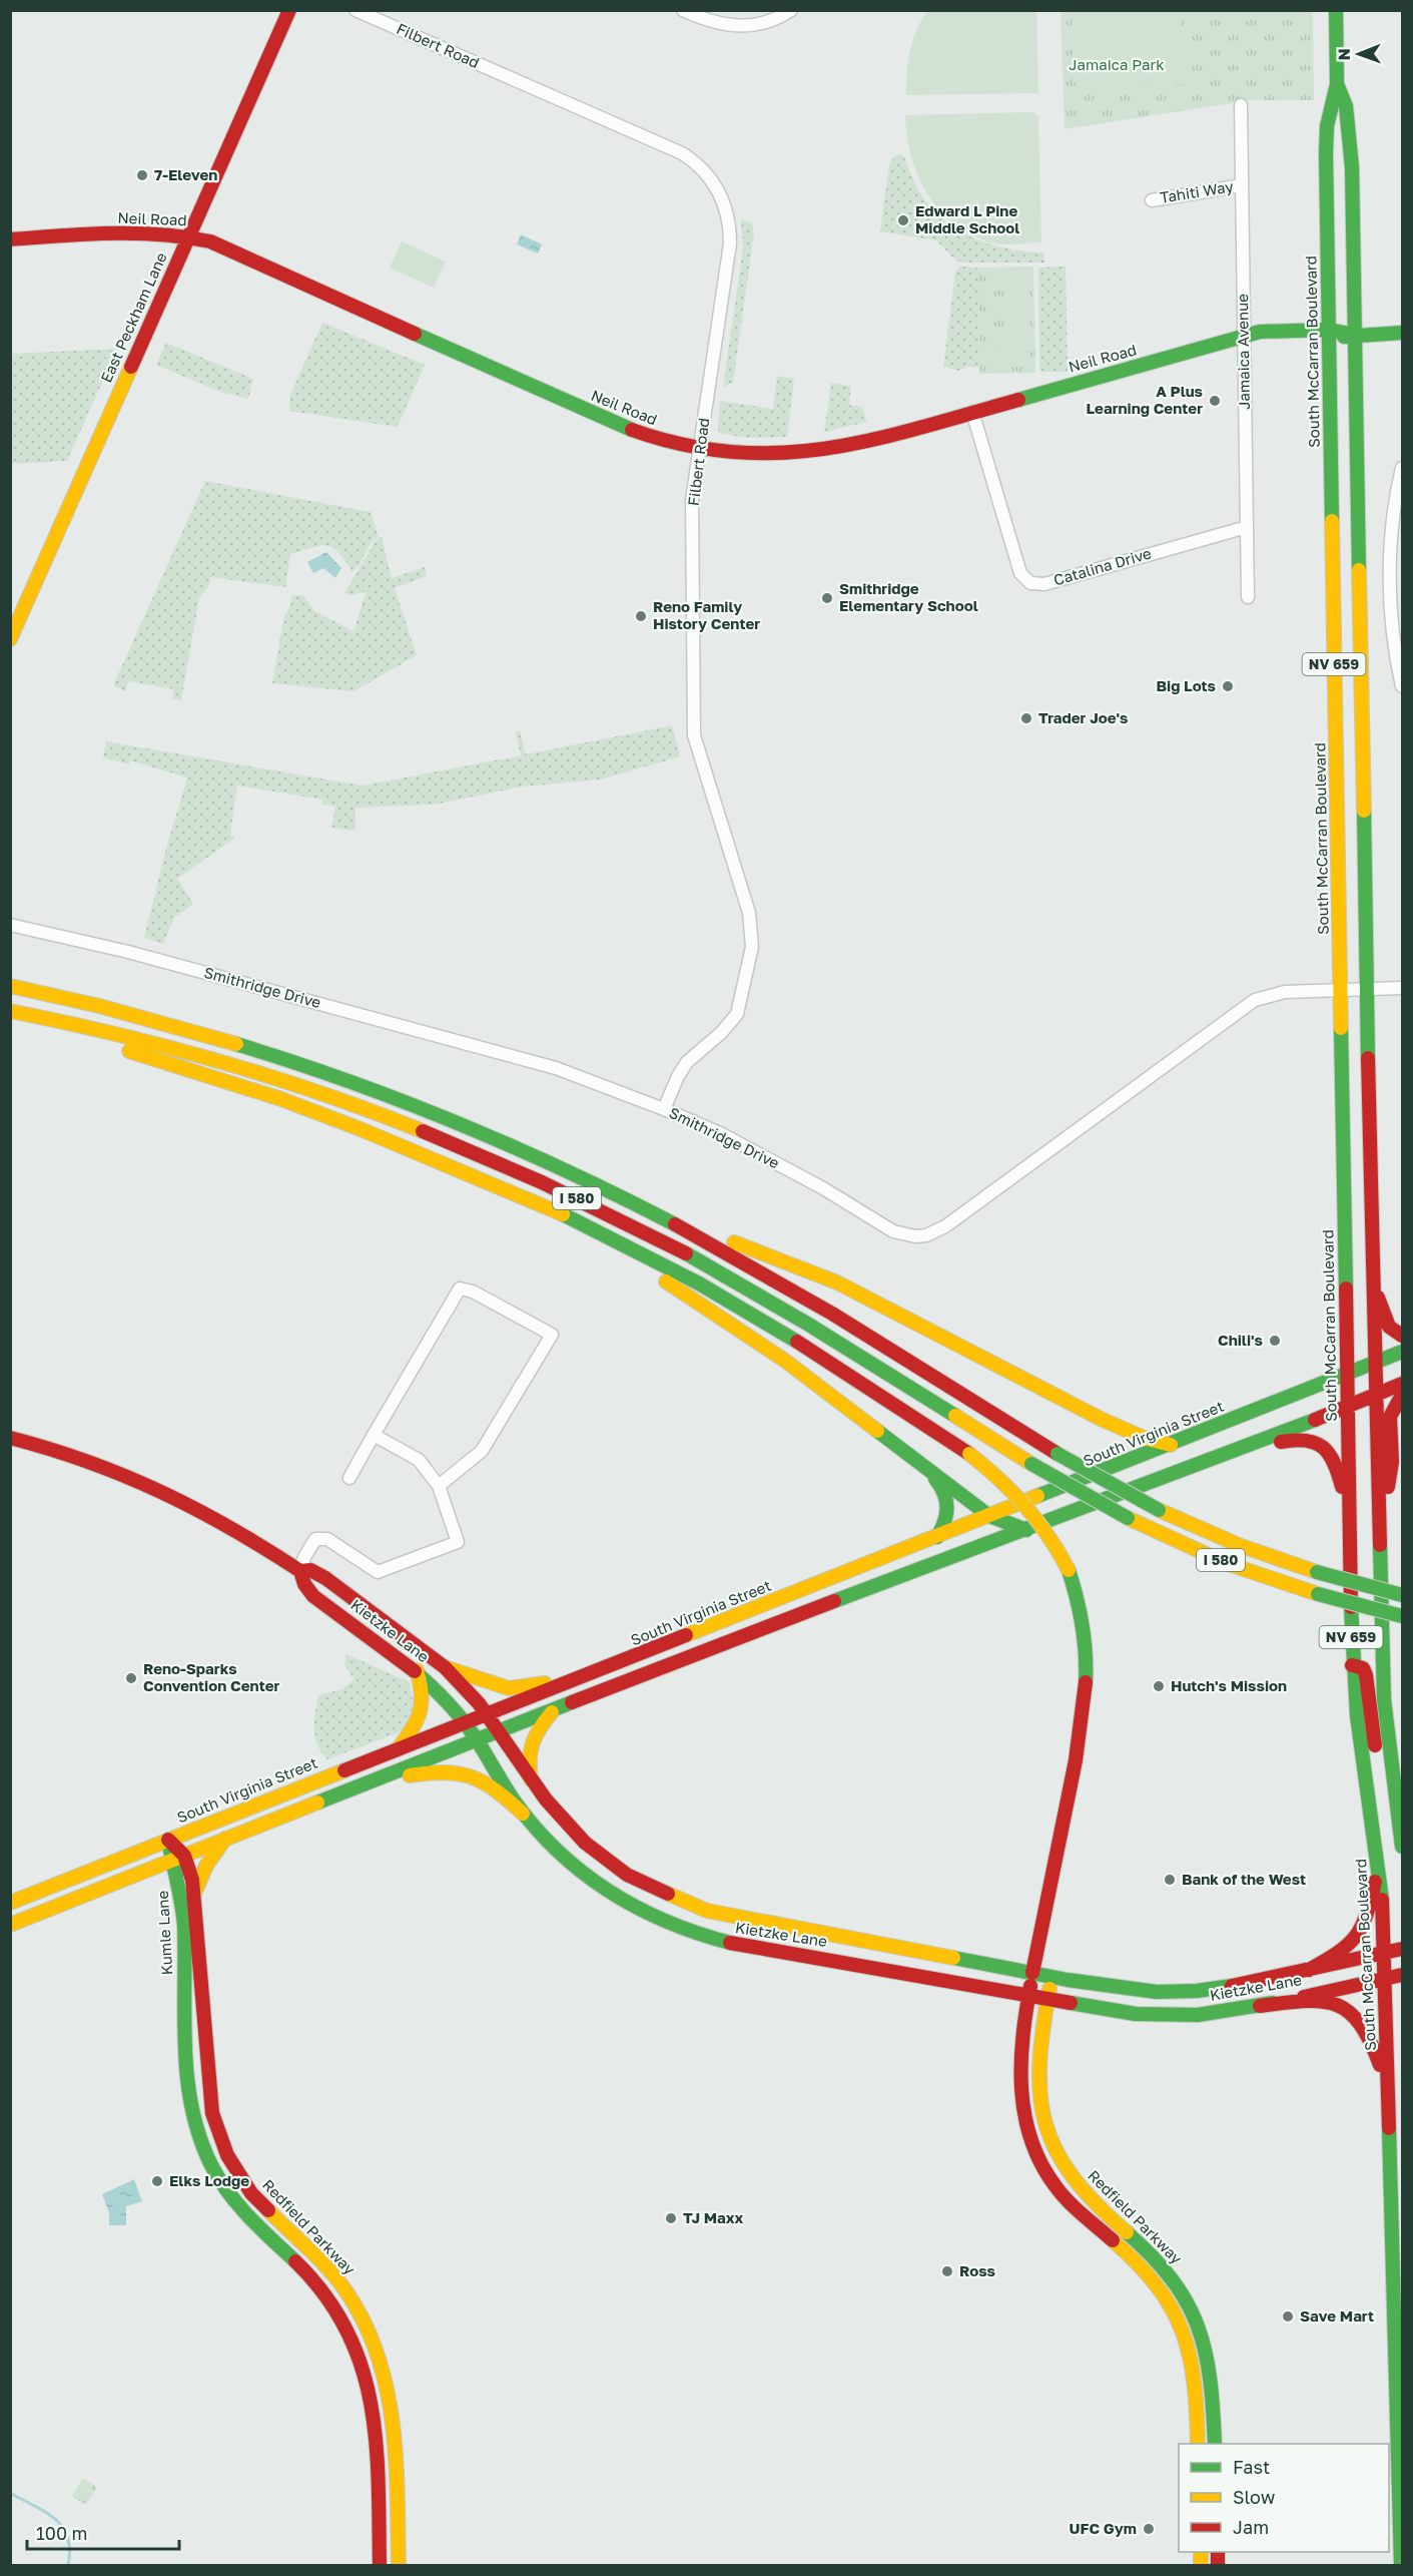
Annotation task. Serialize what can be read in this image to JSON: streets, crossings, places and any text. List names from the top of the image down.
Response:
{
  "streets": {
    "main road": [
      "Neil Road",
      "East Peckham Lane",
      "South McCarran Boulevard",
      "NV 659",
      "I 580",
      "South Virginia Street",
      "Kietzke Lane",
      "Kumle Lane",
      "Redfield Parkway"
    ],
    "street": [
      "Filbert Road",
      "Tahiti Way",
      "Jamaica Avenue",
      "Catalina Drive",
      "Smithridge Drive"
    ]
  },
  "crossings": [
    ["Filbert Road", "Neil Road"],
    ["Filbert Road", "Smithridge Drive"],
    ["Tahiti Way", "Jamaica Avenue"],
    ["Neil Road", "East Peckham Lane"],
    ["Neil Road", "Jamaica Avenue"],
    ["Neil Road", "South McCarran Boulevard"],
    ["Neil Road", "Catalina Drive"],
    ["Jamaica Avenue", "Catalina Drive"],
    ["South McCarran Boulevard", "Smithridge Drive"],
    ["South McCarran Boulevard", "South Virginia Street"],
    ["South McCarran Boulevard", "Kietzke Lane"],
    ["South Virginia Street", "Kietzke Lane"],
    ["South Virginia Street", "Kumle Lane"],
    ["Kietzke Lane", "Redfield Parkway"],
    ["Kumle Lane", "Redfield Parkway"]
  ],
  "parks": ["Jamaica Park"],
  "places": [
    "7-Eleven",
    "Edward L Pine Middle School",
    "A Plus Learning Center",
    "Smithridge Elementary School",
    "Reno Family History Center",
    "Big Lots",
    "Trader Joe's",
    "Chili's",
    "Reno-Sparks Convention Center",
    "Hutch's Mission",
    "Bank of the West",
    "Elks Lodge",
    "TJ Maxx",
    "Ross",
    "Save Mart",
    "UFC Gym"
  ],
  "legend": ["Fast", "Slow", "Jam"],
  "scale_bar": "100 m",
  "north": "left"
}
